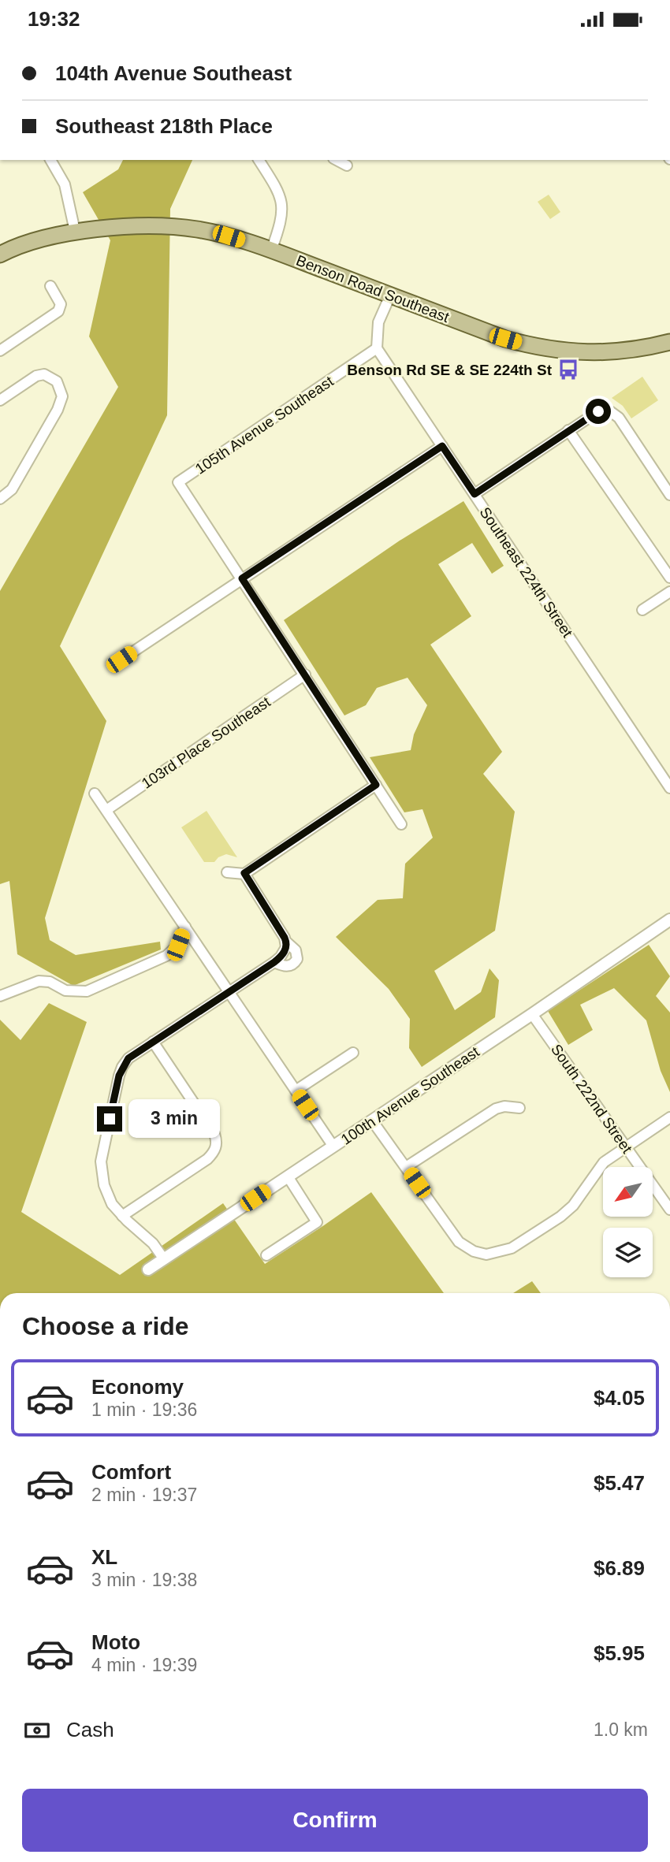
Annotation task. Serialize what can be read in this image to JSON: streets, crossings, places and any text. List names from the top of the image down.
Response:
{
  "streets": {
    "main road": ["Benson Road Southeast"],
    "street": [
      "105th Avenue Southeast",
      "Southeast 224th Street",
      "103rd Place Southeast",
      "100th Avenue Southeast",
      "South 222nd Street"
    ]
  },
  "crossings": [
    ["105th Avenue Southeast", "Southeast 224th Street"],
    ["100th Avenue Southeast", "South 222nd Street"]
  ],
  "places": {
    "bus stop": ["Benson Rd SE & SE 224th St"]
  },
  "north": "bottom left",
  "page": {
    "status": "19:32",
    "banner": ["104th Avenue Southeast", "Southeast 218th Place"],
    "bubble": "3 min",
    "heading": "Choose a ride",
    "list": [
      {
        "name": "Economy",
        "note": "1 min · 19:36",
        "value": "$4.05"
      },
      {
        "name": "Comfort",
        "note": "2 min · 19:37",
        "value": "$5.47"
      },
      {
        "name": "XL",
        "note": "3 min · 19:38",
        "value": "$6.89"
      },
      {
        "name": "Moto",
        "note": "4 min · 19:39",
        "value": "$5.95"
      }
    ],
    "pay": ["Cash", "1.0 km"],
    "buttons": "Confirm"
  }
}
